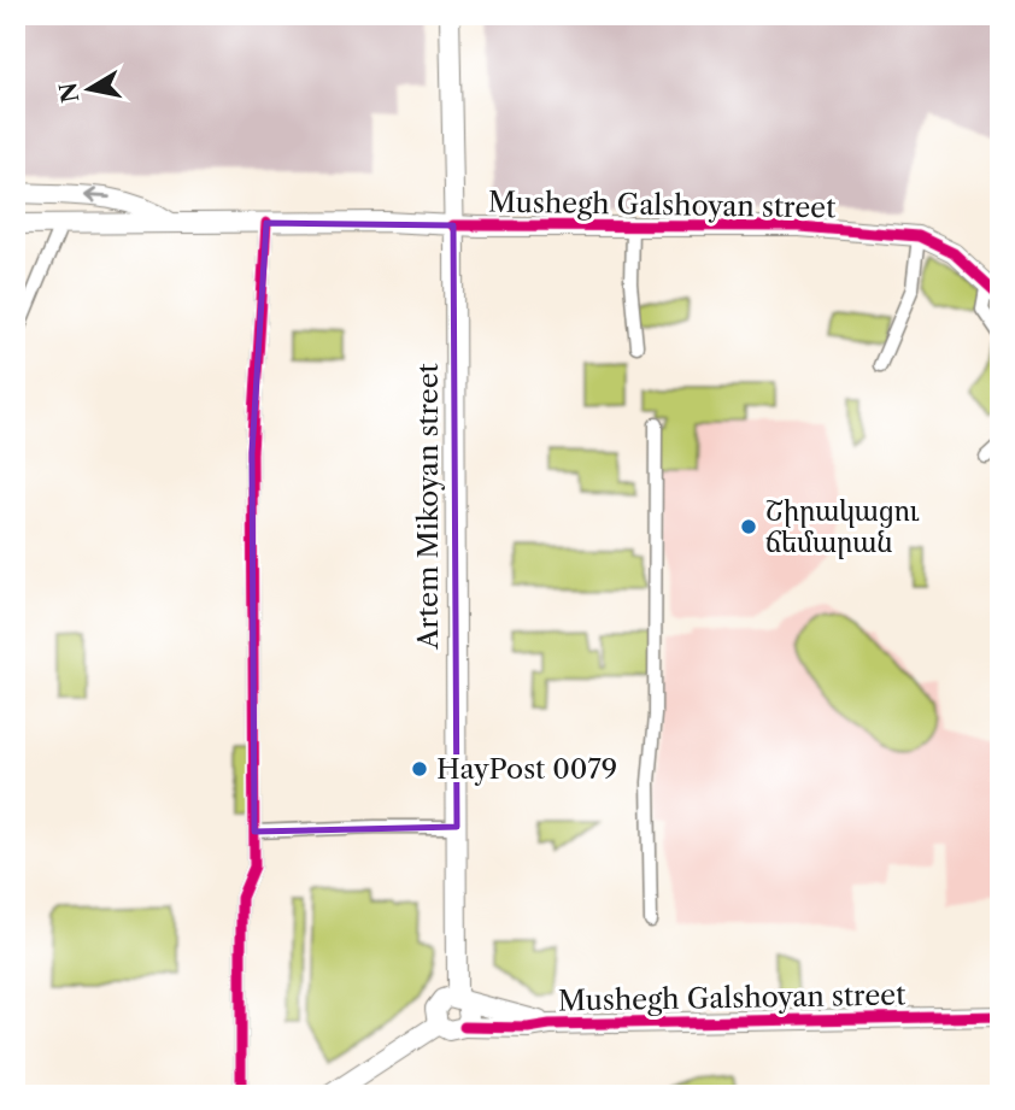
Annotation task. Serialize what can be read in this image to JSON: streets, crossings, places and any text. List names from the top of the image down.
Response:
{
  "streets": {
    "main road": ["Mushegh Galshoyan street", "Artem Mikoyan street"]
  },
  "crossings": [
    ["Mushegh Galshoyan street", "Artem Mikoyan street"]
  ],
  "places": ["Շիրակացու ճեմարան", "HayPost 0079"],
  "north": "left"
}
